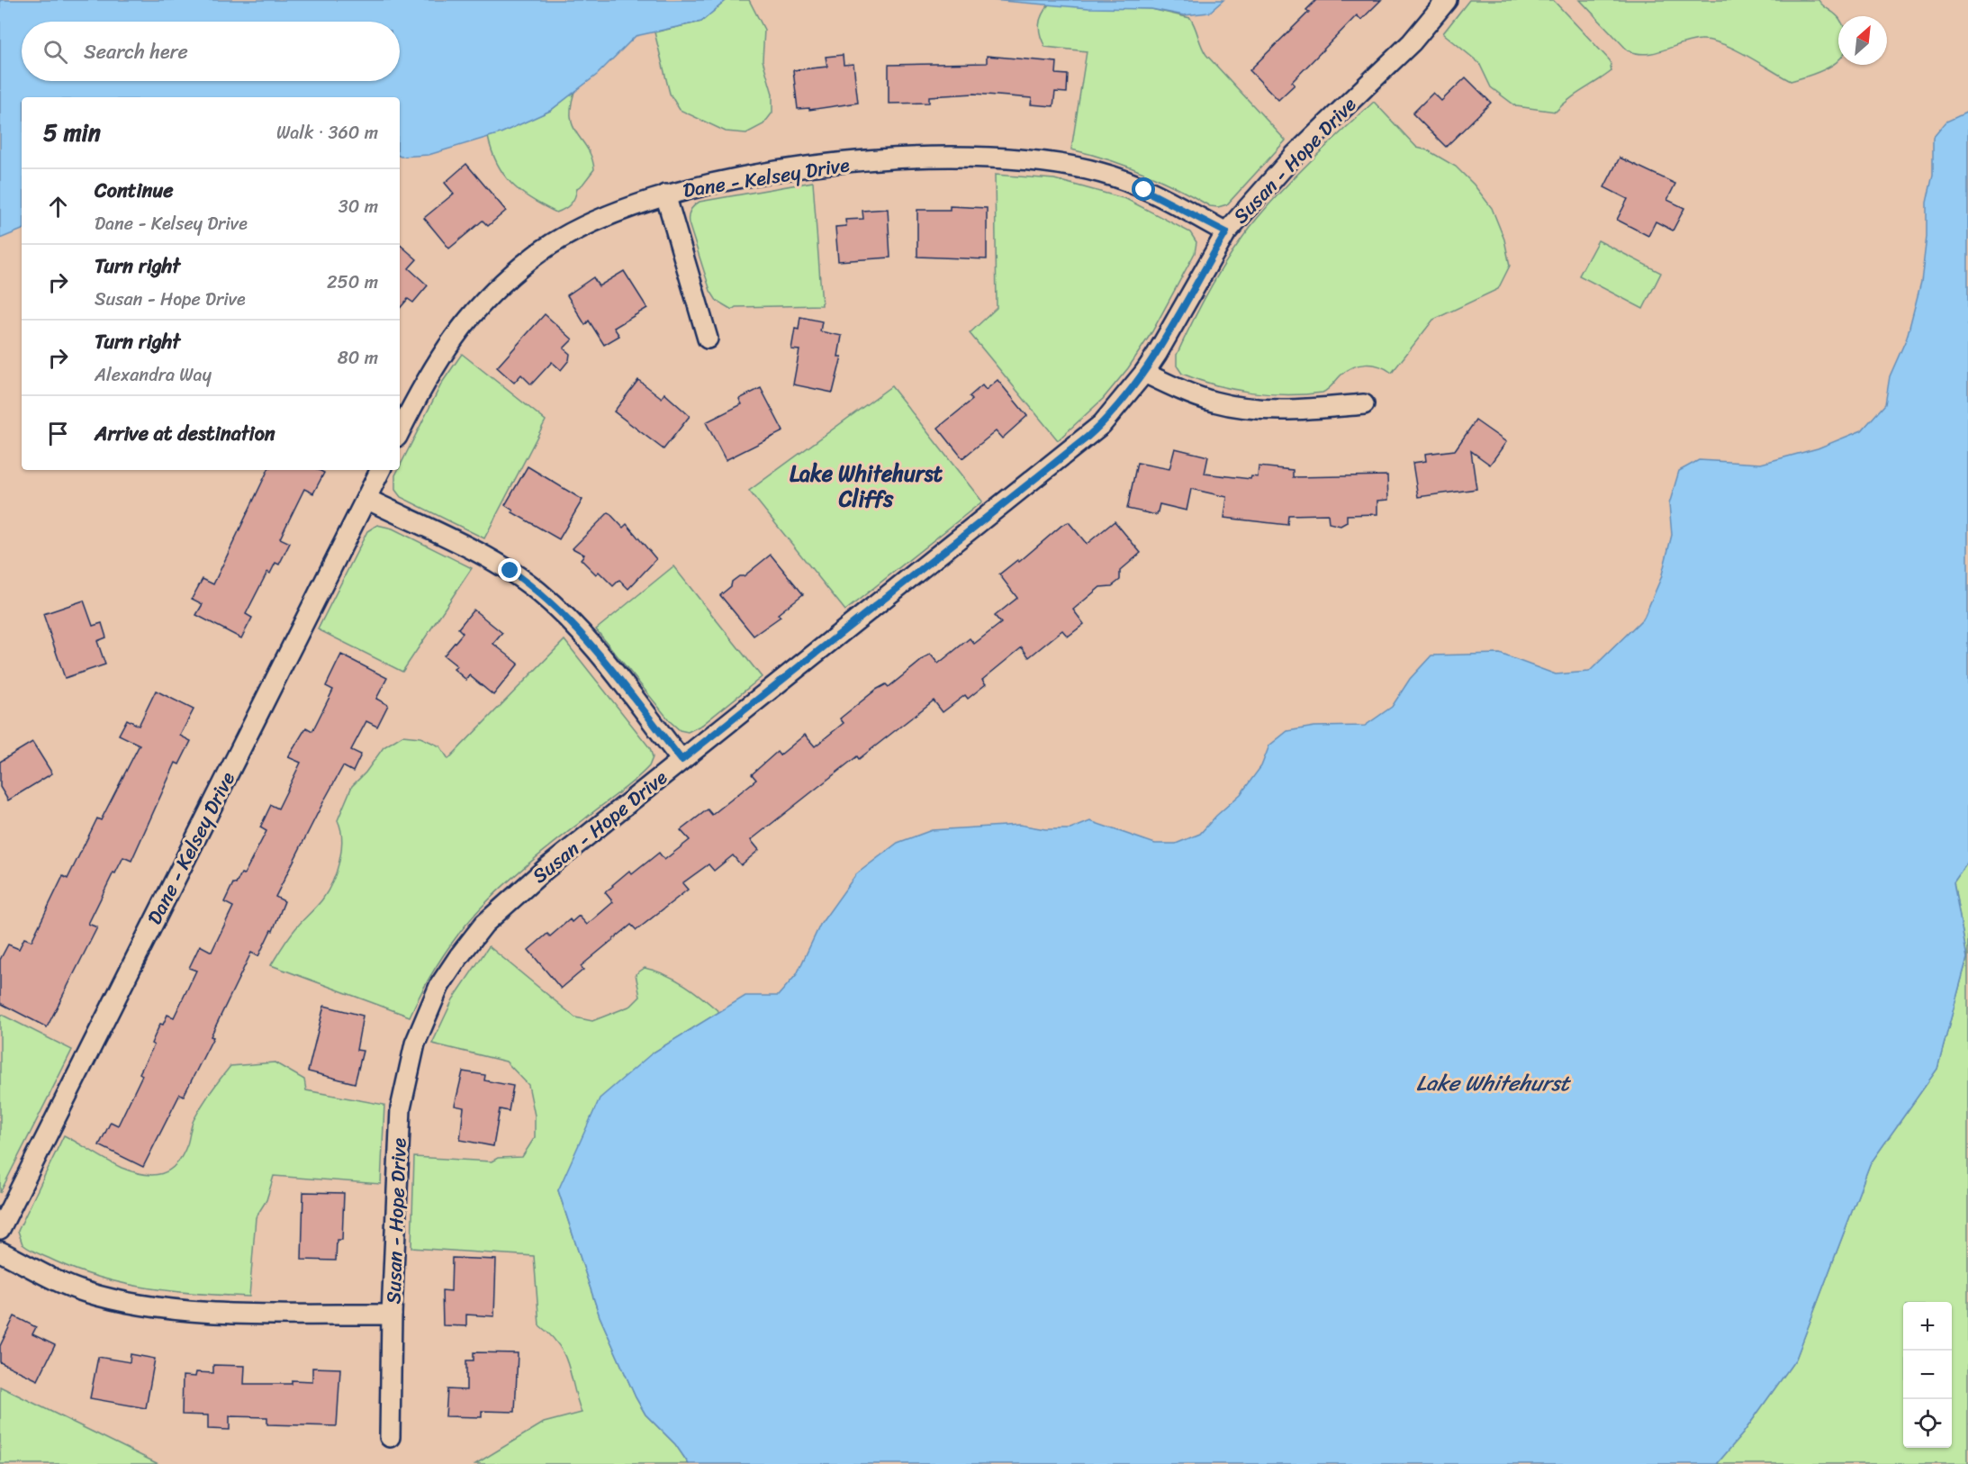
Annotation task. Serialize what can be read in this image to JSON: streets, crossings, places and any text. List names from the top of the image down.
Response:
{
  "streets": {
    "street": ["Susan - Hope Drive", "Dane - Kelsey Drive"]
  },
  "crossings": [
    ["Susan - Hope Drive", "Dane - Kelsey Drive"]
  ],
  "districts": ["Lake Whitehurst Cliffs"],
  "water": ["Lake Whitehurst"],
  "north": "top right",
  "page": {
    "search": "Search here",
    "heading": ["5 min", "Walk · 360 m"],
    "list": [
      ["Continue", "Dane - Kelsey Drive", "30 m"],
      ["Turn right", "Susan - Hope Drive", "250 m"],
      ["Turn right", "Alexandra Way", "80 m"],
      "Arrive at destination"
    ],
    "map_buttons": ["+", "−"]
  }
}
